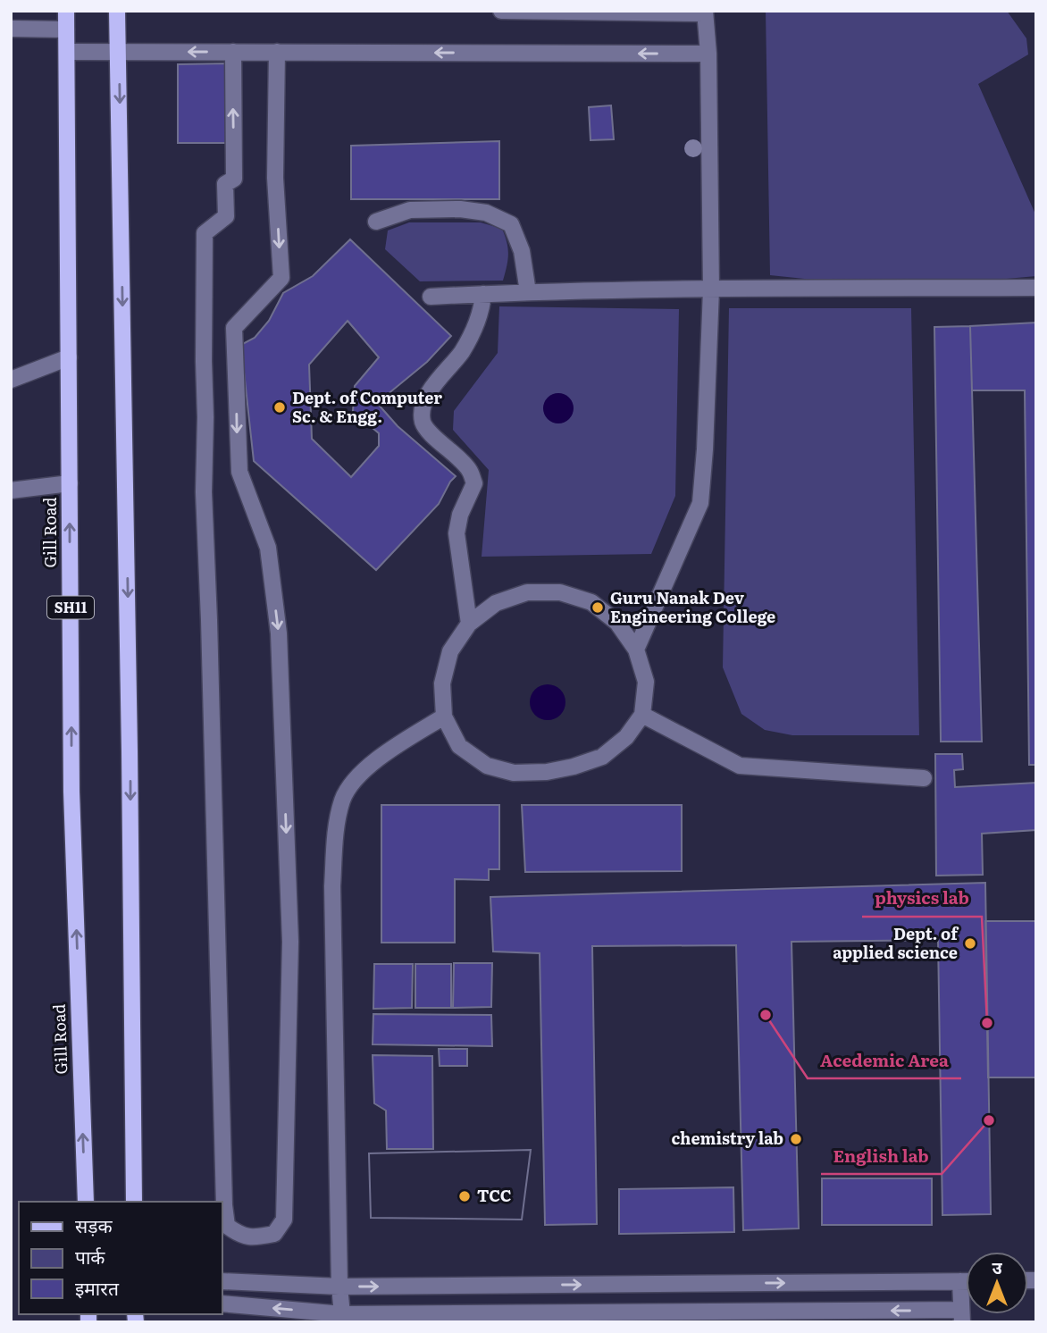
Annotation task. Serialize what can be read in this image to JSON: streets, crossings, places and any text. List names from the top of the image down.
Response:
{
  "streets": {
    "main road": ["Gill Road", "SH11"]
  },
  "places": [
    "Dept. of Computer Sc. & Engg.",
    "Guru Nanak Dev Engineering College",
    "Dept. of applied science",
    "Acedemic Area",
    "physics lab",
    "English lab",
    "chemistry lab",
    "TCC"
  ],
  "legend": ["सड़क", "पार्क", "इमारत"],
  "north": "top"
}
